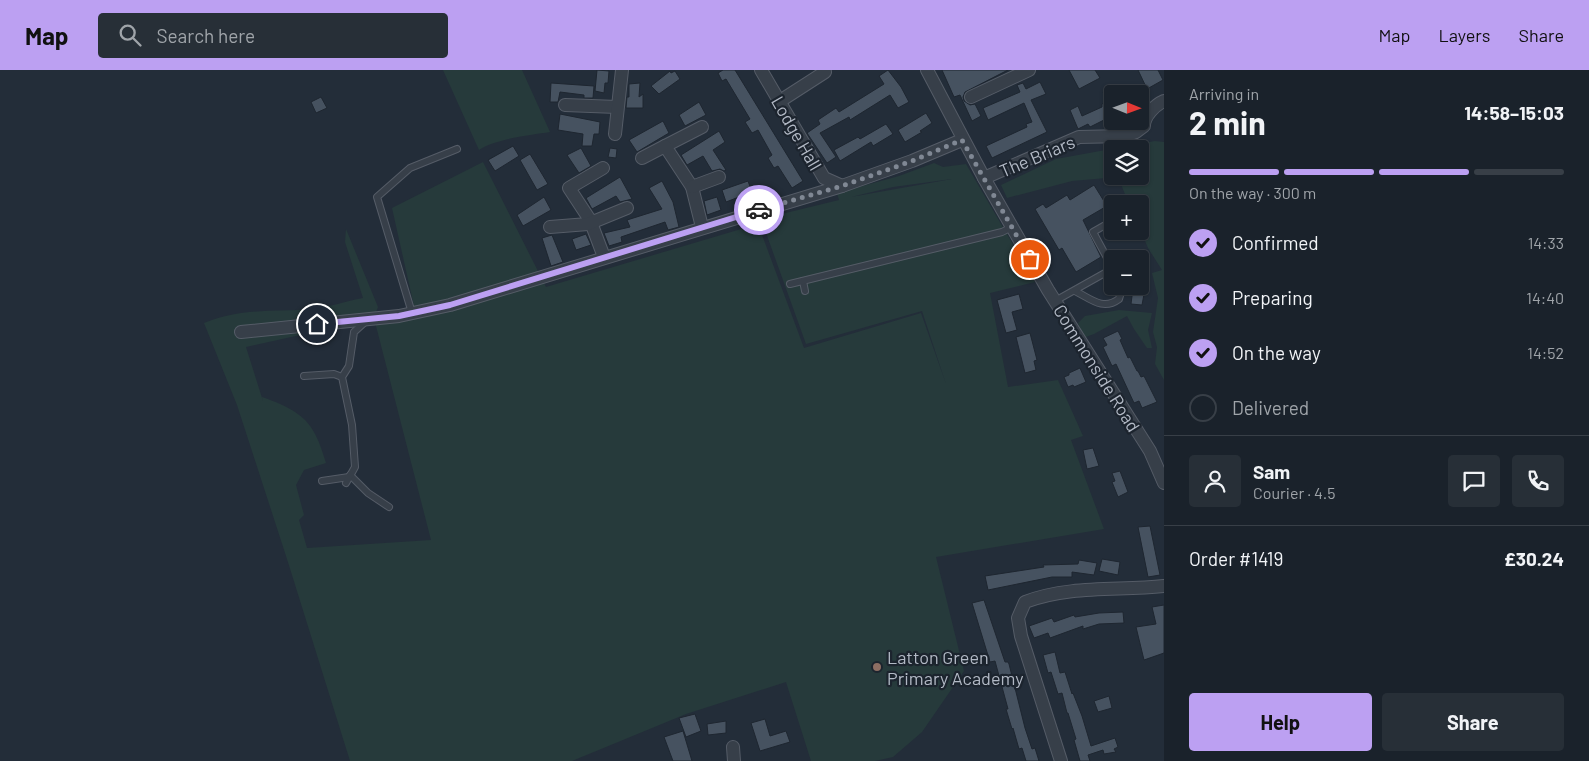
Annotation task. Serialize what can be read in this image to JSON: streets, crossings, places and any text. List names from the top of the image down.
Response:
{
  "streets": {
    "street": ["Lodge Hall", "The Briars", "Commonside Road"]
  },
  "crossings": [
    ["The Briars", "Commonside Road"]
  ],
  "places": ["Latton Green Primary Academy"],
  "north": "right",
  "page": {
    "header": "Map",
    "search": "Search here",
    "nav": ["Map", "Layers", "Share"],
    "heading": ["2 min", "Arriving in", "14:58–15:03"],
    "panel": [
      "Sam",
      "Courier · 4.5",
      "Order #1419",
      "£30.24"
    ],
    "map_buttons": ["+", "−"],
    "bar": "On the way · 300 m",
    "list": [
      ["Confirmed", "14:33"],
      ["Preparing", "14:40"],
      ["On the way", "14:52"],
      "Delivered"
    ],
    "buttons": ["Help", "Share"]
  }
}
